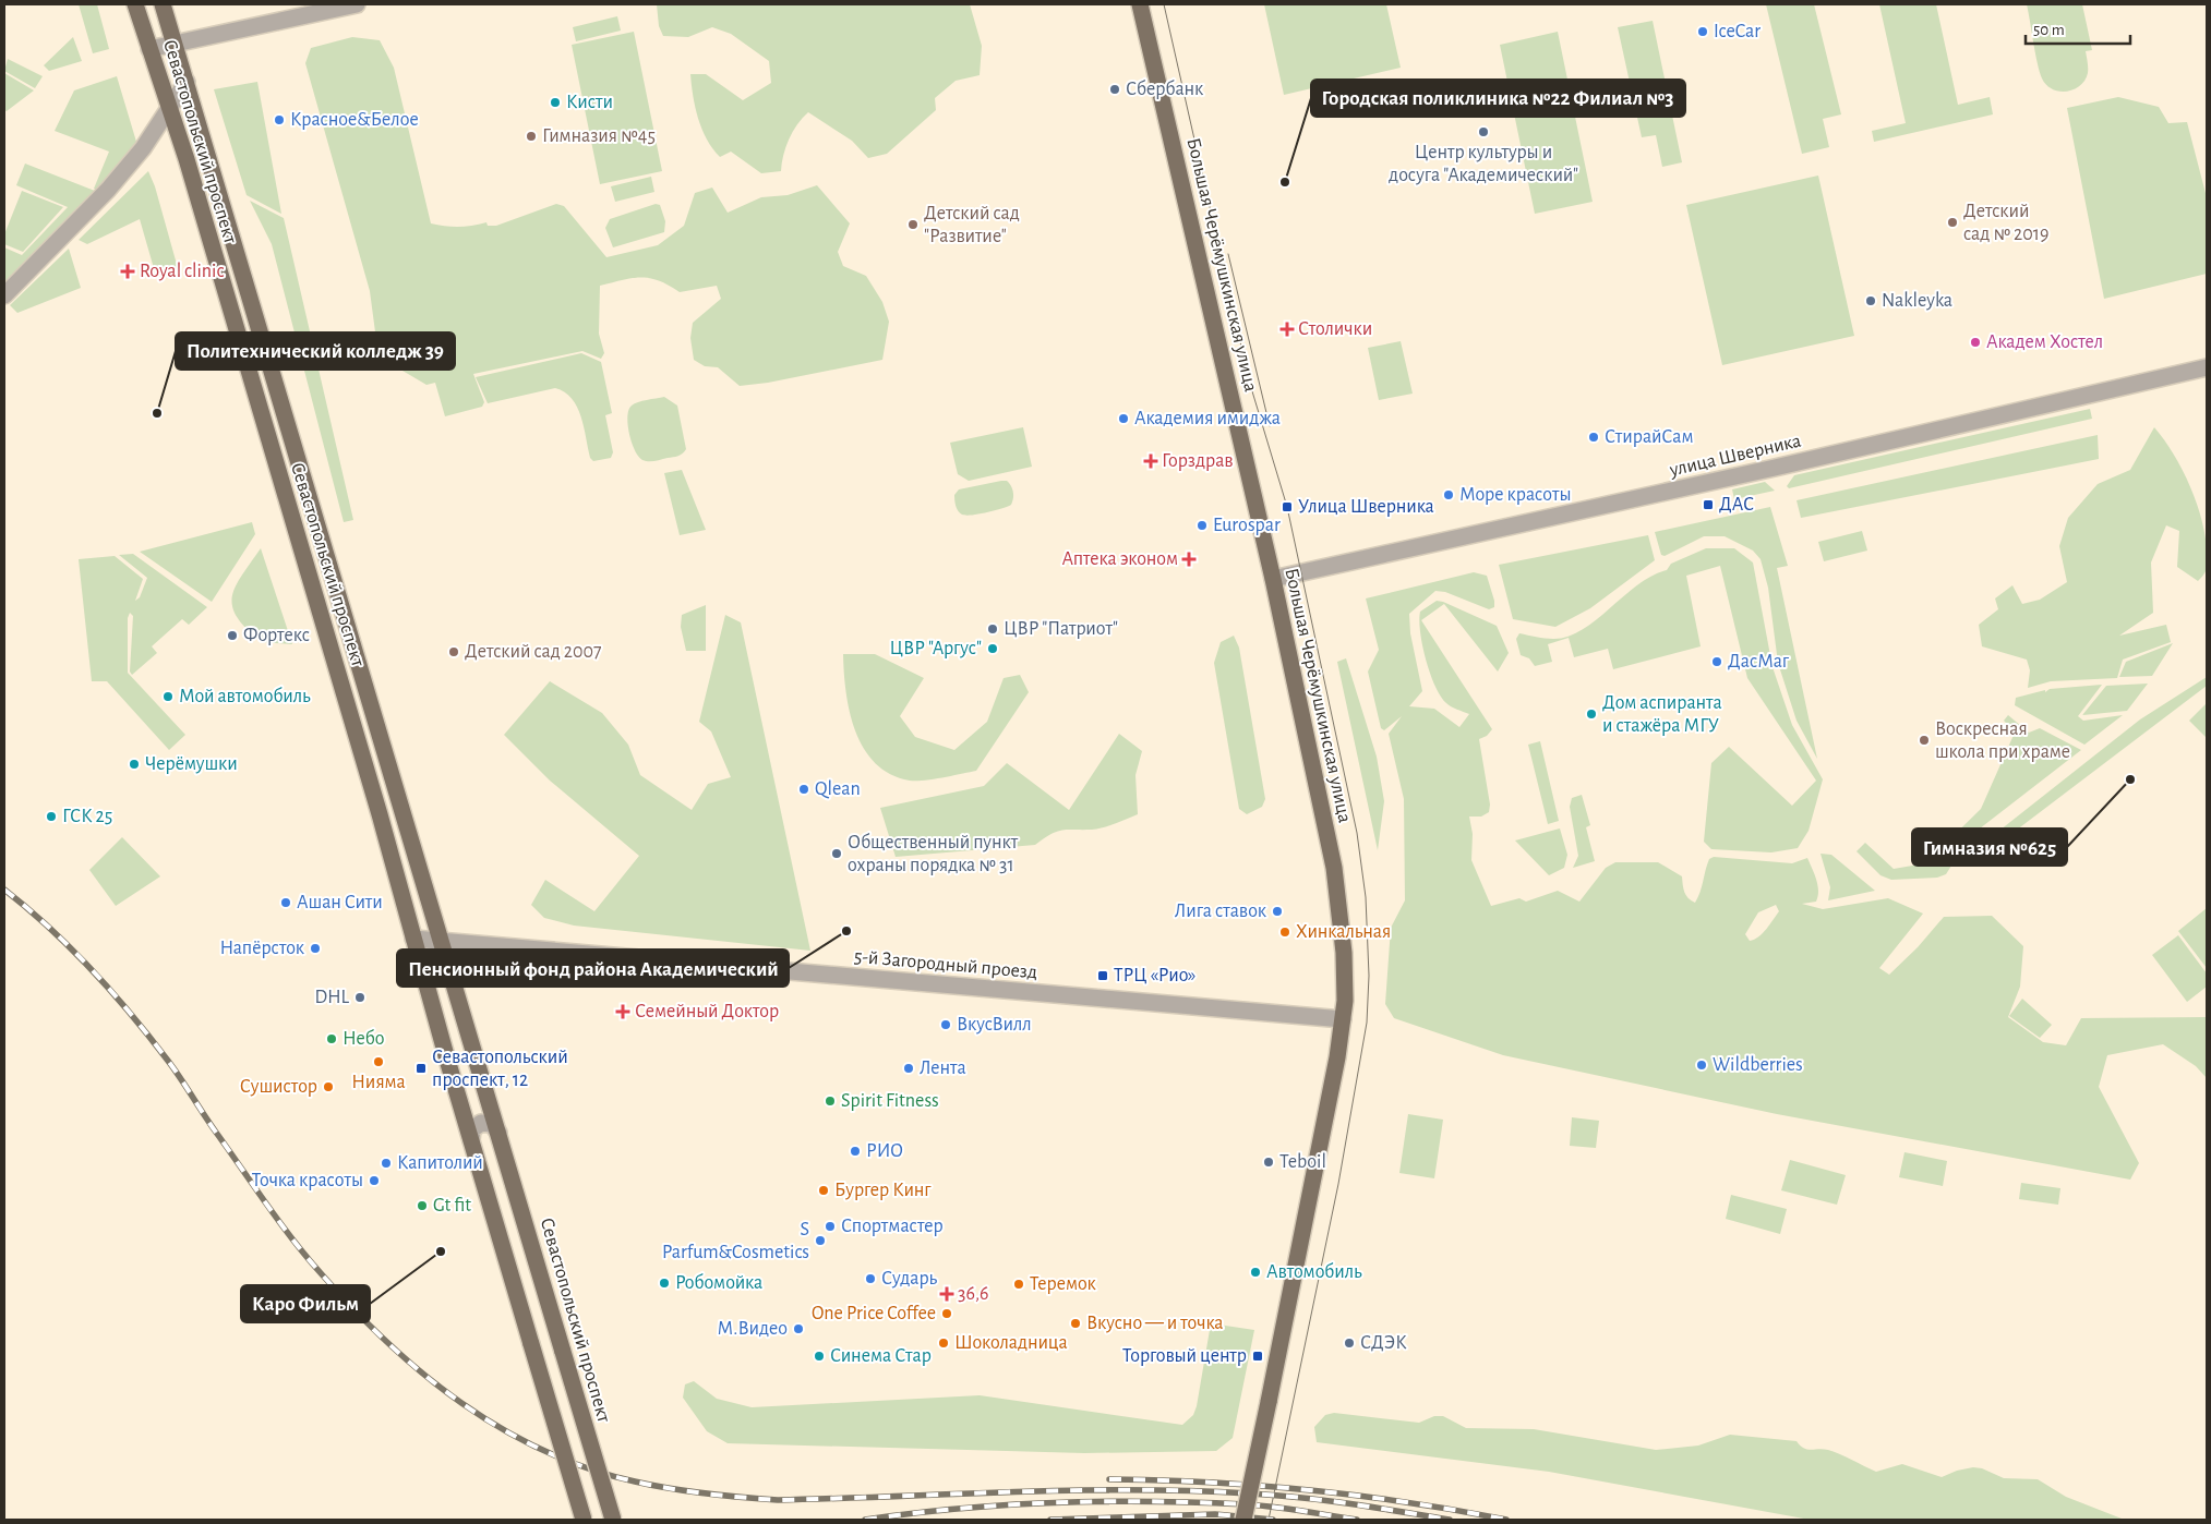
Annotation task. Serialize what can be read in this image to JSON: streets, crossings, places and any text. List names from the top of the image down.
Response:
{
  "streets": {
    "main road": ["Севастопольский проспект", "Большая Черёмушкинская улица"],
    "street": ["улица Шверника", "5-й Загородный проезд"]
  },
  "crossings": [
    ["Севастопольский проспект", "5-й Загородный проезд"],
    ["Большая Черёмушкинская улица", "улица Шверника"],
    ["Большая Черёмушкинская улица", "5-й Загородный проезд"]
  ],
  "places": {
    "other": [
      "IceCar",
      "Сбербанк",
      "Кисти",
      "Красное&Белое",
      "Центр культуры и досуга \"Академический\"",
      "Гимназия №45",
      "Городская поликлиника №22 Филиал №3",
      "Детский сад № 2019",
      "Детский сад \"Развитие\"",
      "Nakleyka",
      "Академ Хостел",
      "Политехнический колледж 39",
      "Академия имиджа",
      "СтирайСам",
      "Море красоты",
      "Eurospar",
      "ЦВР \"Патриот\"",
      "Фортекс",
      "ЦВР \"Аргус\"",
      "Детский сад 2007",
      "ДасМаг",
      "Мой автомобиль",
      "Дом аспиранта и стажёра МГУ",
      "Воскресная школа при храме",
      "Черёмушки",
      "Гимназия №625",
      "Qlean",
      "ГСК 25",
      "Общественный пункт охраны порядка № 31",
      "Ашан Сити",
      "Лига ставок",
      "Пенсионный фонд района Академический",
      "Хинкальная",
      "Напёрсток",
      "DHL",
      "ВкусВилл",
      "Небо",
      "Нияма",
      "Wildberries",
      "Лента",
      "Сушистор",
      "Spirit Fitness",
      "РИО",
      "Teboil",
      "Капитолий",
      "Точка красоты",
      "Бургер Кинг",
      "Gt fit",
      "Спортмастер",
      "S Parfum&Cosmetics",
      "Каро Фильм",
      "Автомобиль",
      "Сударь",
      "Робомойка",
      "Теремок",
      "One Price Coffee",
      "Вкусно — и точка",
      "М.Видео",
      "Шоколадница",
      "СДЭК",
      "Синема Стар"
    ],
    "health": [
      "Royal clinic",
      "Столички",
      "Горздрав",
      "Аптека эконом",
      "Семейный Доктор",
      "36,6"
    ],
    "transit": [
      "ДАС",
      "Улица Шверника",
      "ТРЦ «Рио»",
      "Севастопольский проспект, 12",
      "Торговый центр"
    ]
  },
  "scale_bar": "50 m"
}
